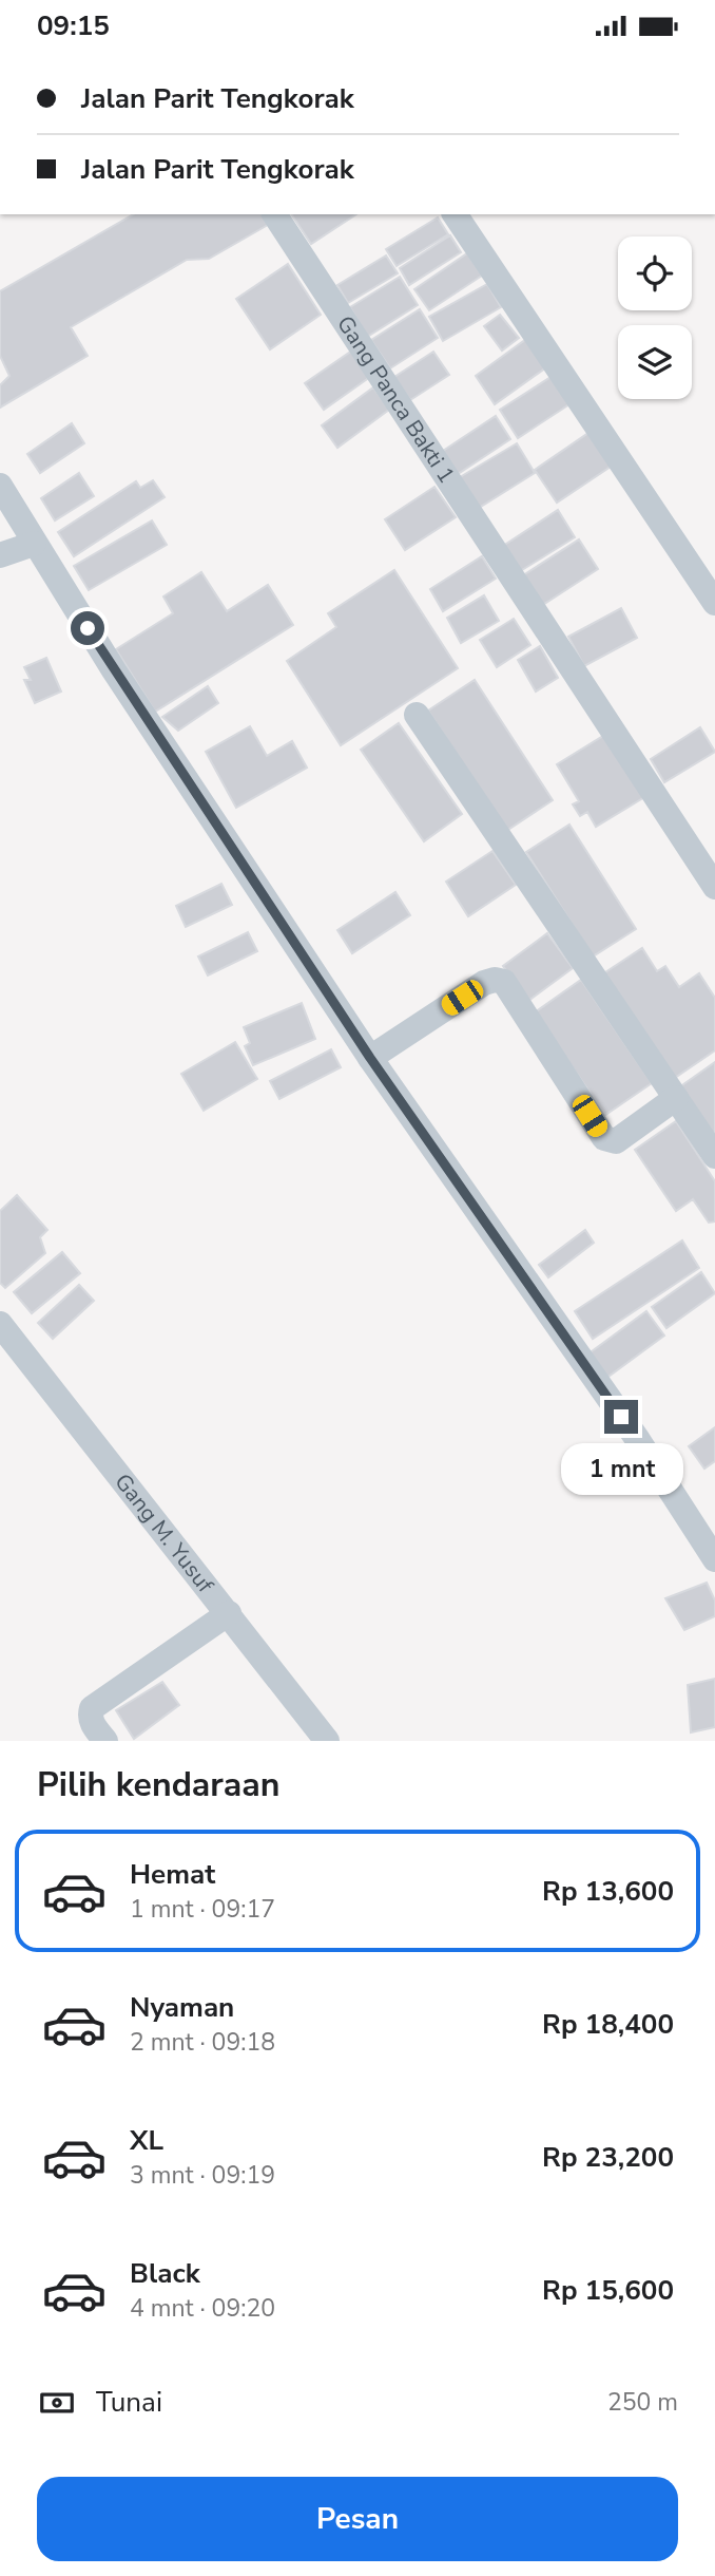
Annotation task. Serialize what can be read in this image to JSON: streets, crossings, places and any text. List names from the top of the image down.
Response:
{
  "streets": {
    "street": ["Gang Panca Bakti 1", "Gang M. Yusuf"]
  },
  "page": {
    "status": "09:15",
    "banner": ["Jalan Parit Tengkorak", "Jalan Parit Tengkorak"],
    "bubble": "1 mnt",
    "heading": "Pilih kendaraan",
    "list": [
      {
        "name": "Hemat",
        "note": "1 mnt · 09:17",
        "value": "Rp 13,600"
      },
      {
        "name": "Nyaman",
        "note": "2 mnt · 09:18",
        "value": "Rp 18,400"
      },
      {
        "name": "XL",
        "note": "3 mnt · 09:19",
        "value": "Rp 23,200"
      },
      {
        "name": "Black",
        "note": "4 mnt · 09:20",
        "value": "Rp 15,600"
      }
    ],
    "pay": ["Tunai", "250 m"],
    "buttons": "Pesan"
  }
}
